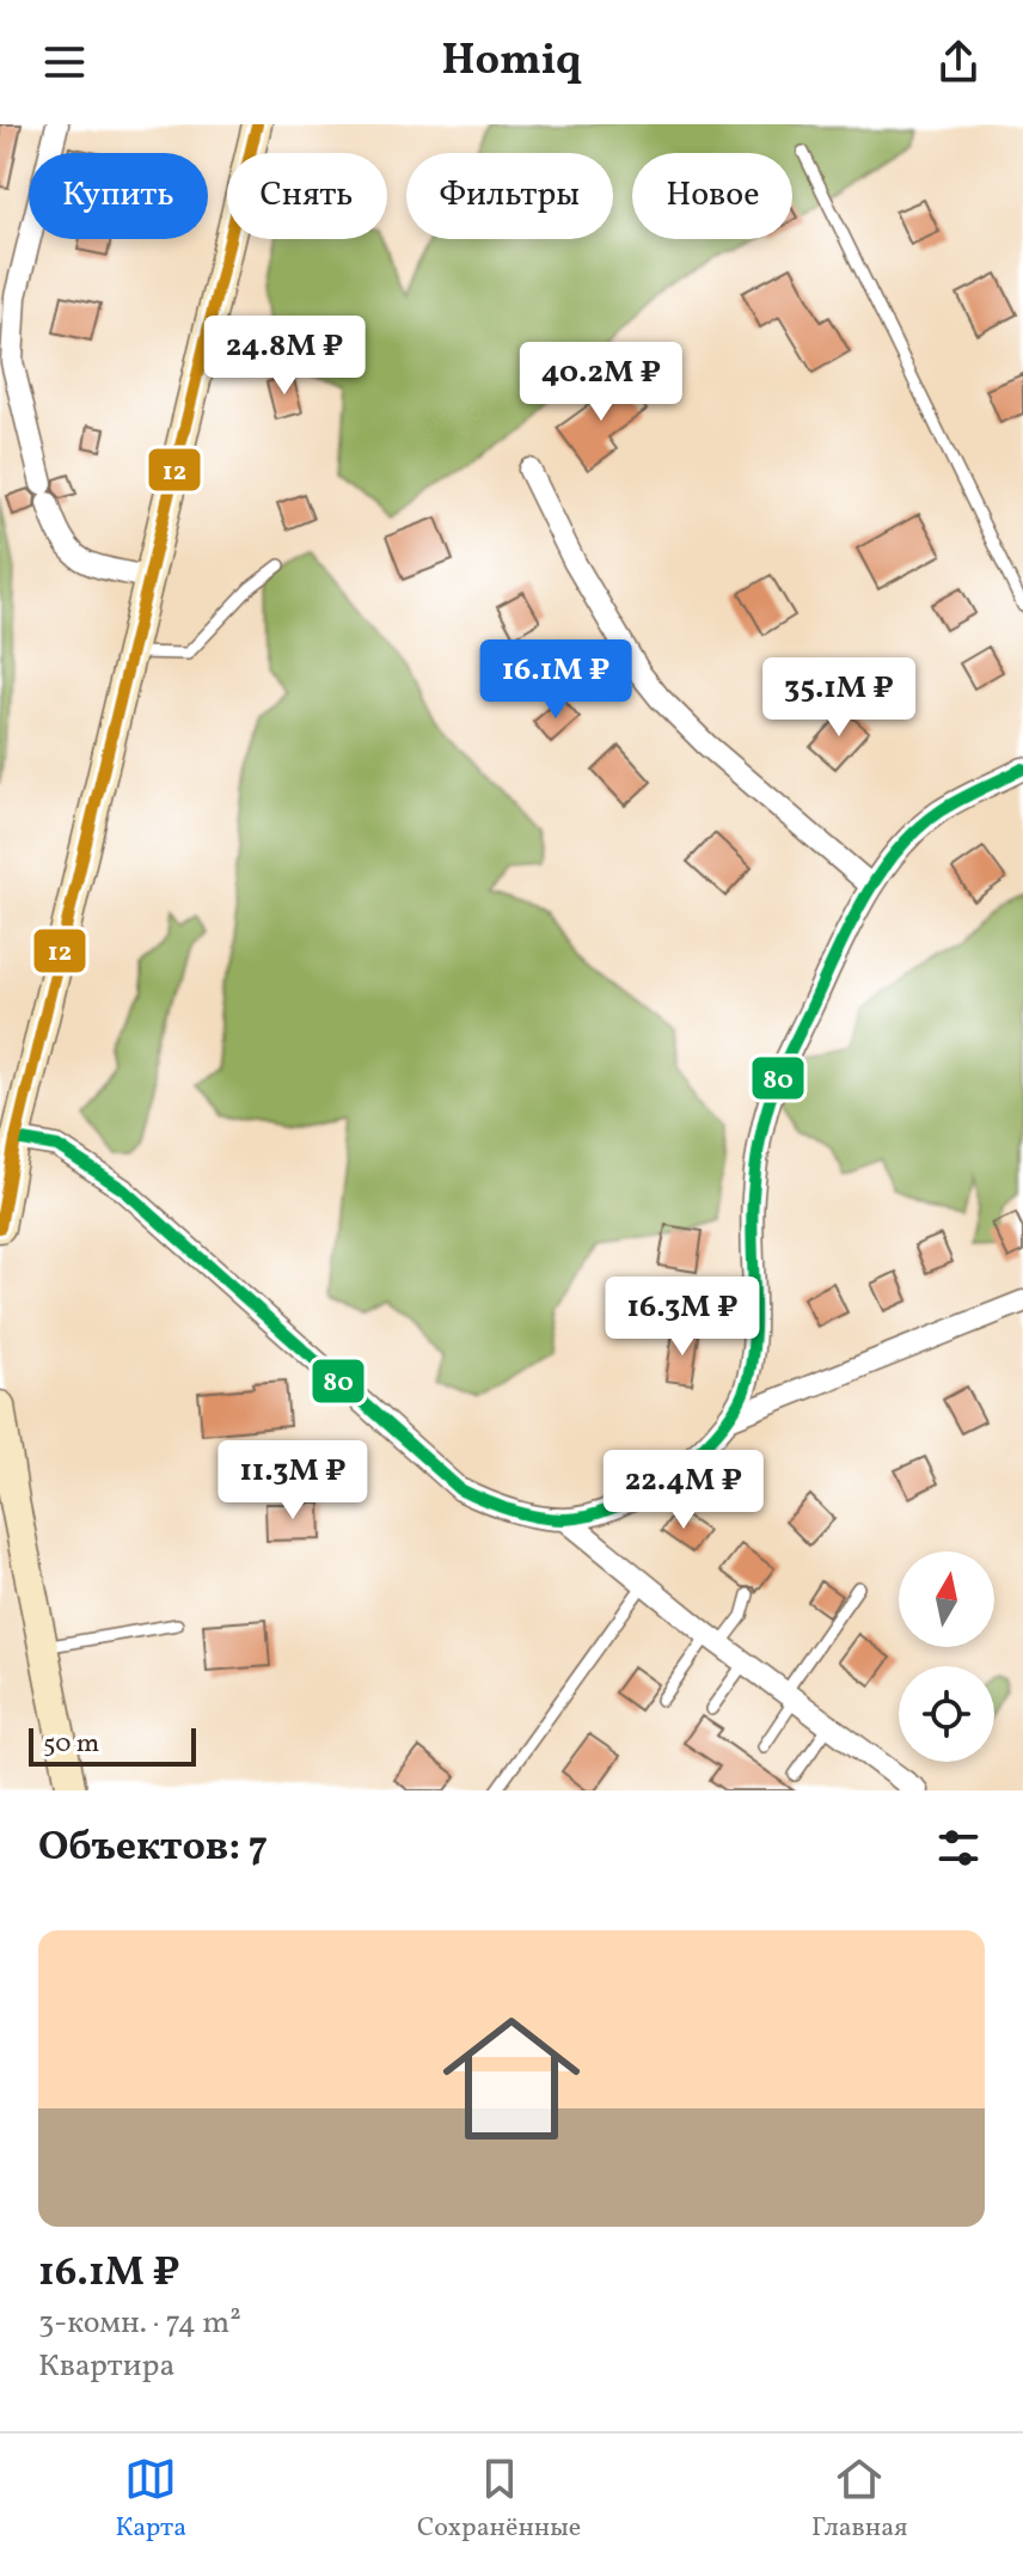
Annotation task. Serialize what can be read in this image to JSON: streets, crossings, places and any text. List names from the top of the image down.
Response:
{
  "lines": ["transit line 12", "transit line 80"],
  "scale_bar": "50 m",
  "north": "top",
  "page": {
    "header": "Homiq",
    "chip": [
      "Купить",
      "Снять",
      "Фильтры",
      "Новое"
    ],
    "price": [
      "24.8M ₽",
      "40.2M ₽",
      "16.1M ₽",
      "35.1M ₽",
      "16.3M ₽",
      "11.3M ₽",
      "22.4M ₽"
    ],
    "scale": "50 m",
    "heading": "Объектов: 7",
    "list": [
      {
        "name": "16.1M ₽",
        "note": "3-комн. · 74 m² · Квартира"
      }
    ],
    "tabs": ["Карта", "Сохранённые", "Главная"]
  }
}
